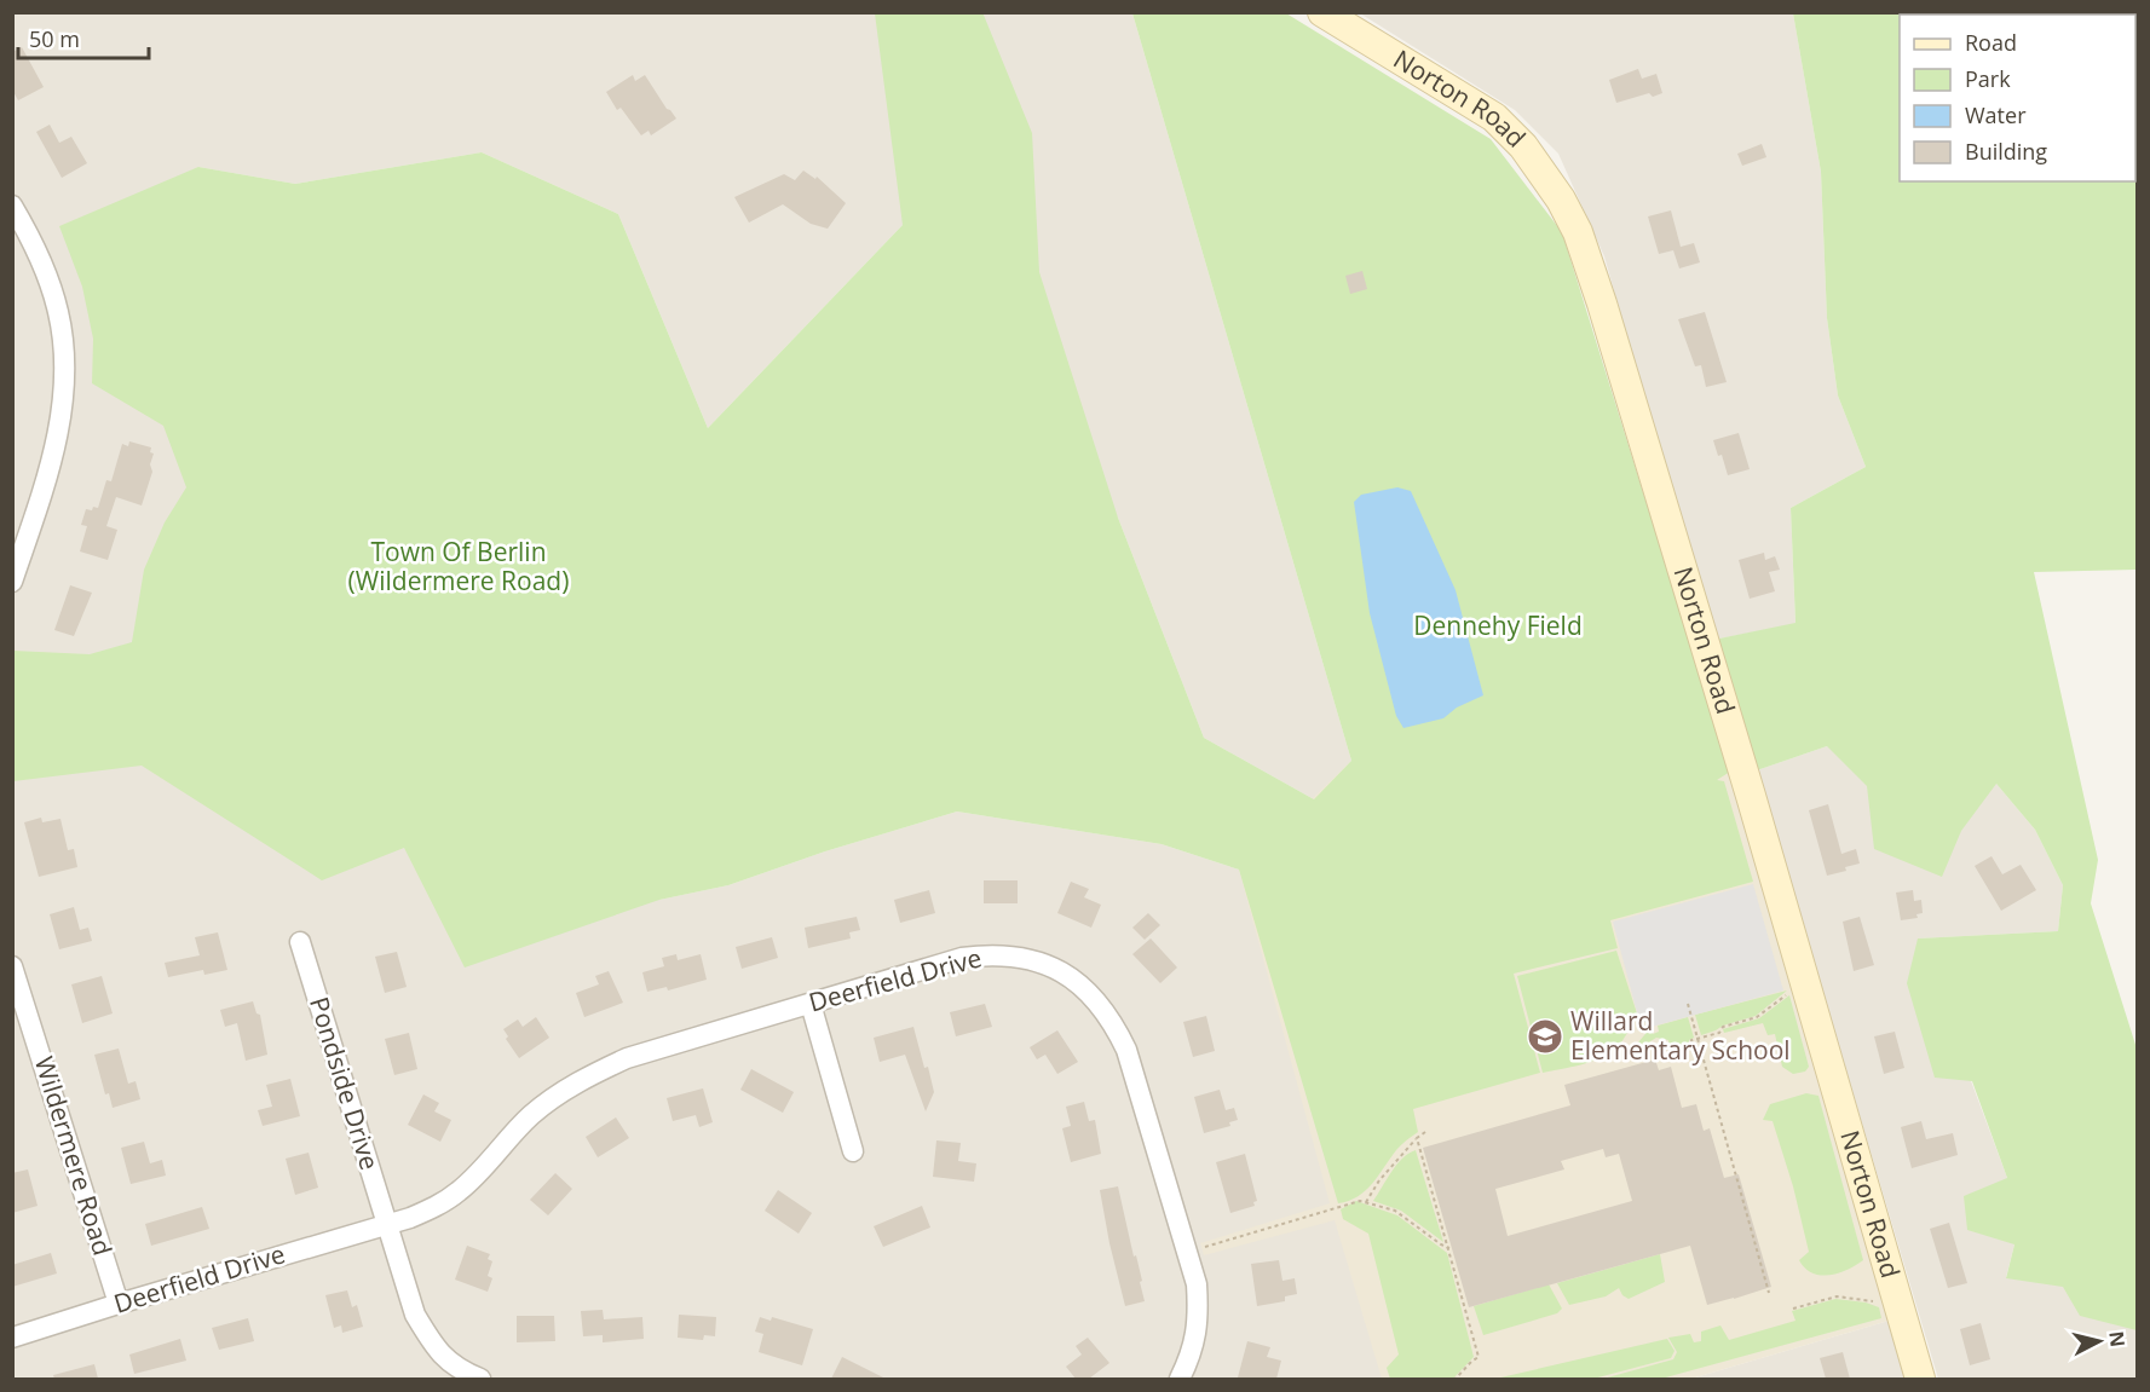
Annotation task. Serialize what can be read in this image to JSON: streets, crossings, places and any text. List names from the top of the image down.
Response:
{
  "streets": {
    "main road": ["Norton Road"],
    "street": ["Deerfield Drive", "Pondside Drive", "Wildermere Road"]
  },
  "crossings": [
    ["Deerfield Drive", "Pondside Drive"],
    ["Deerfield Drive", "Wildermere Road"]
  ],
  "parks": ["Town Of Berlin (Wildermere Road)", "Dennehy Field"],
  "places": {
    "school or university": ["Willard Elementary School"]
  },
  "legend": [
    "Road",
    "Park",
    "Water",
    "Building"
  ],
  "scale_bar": "50 m",
  "north": "right"
}
